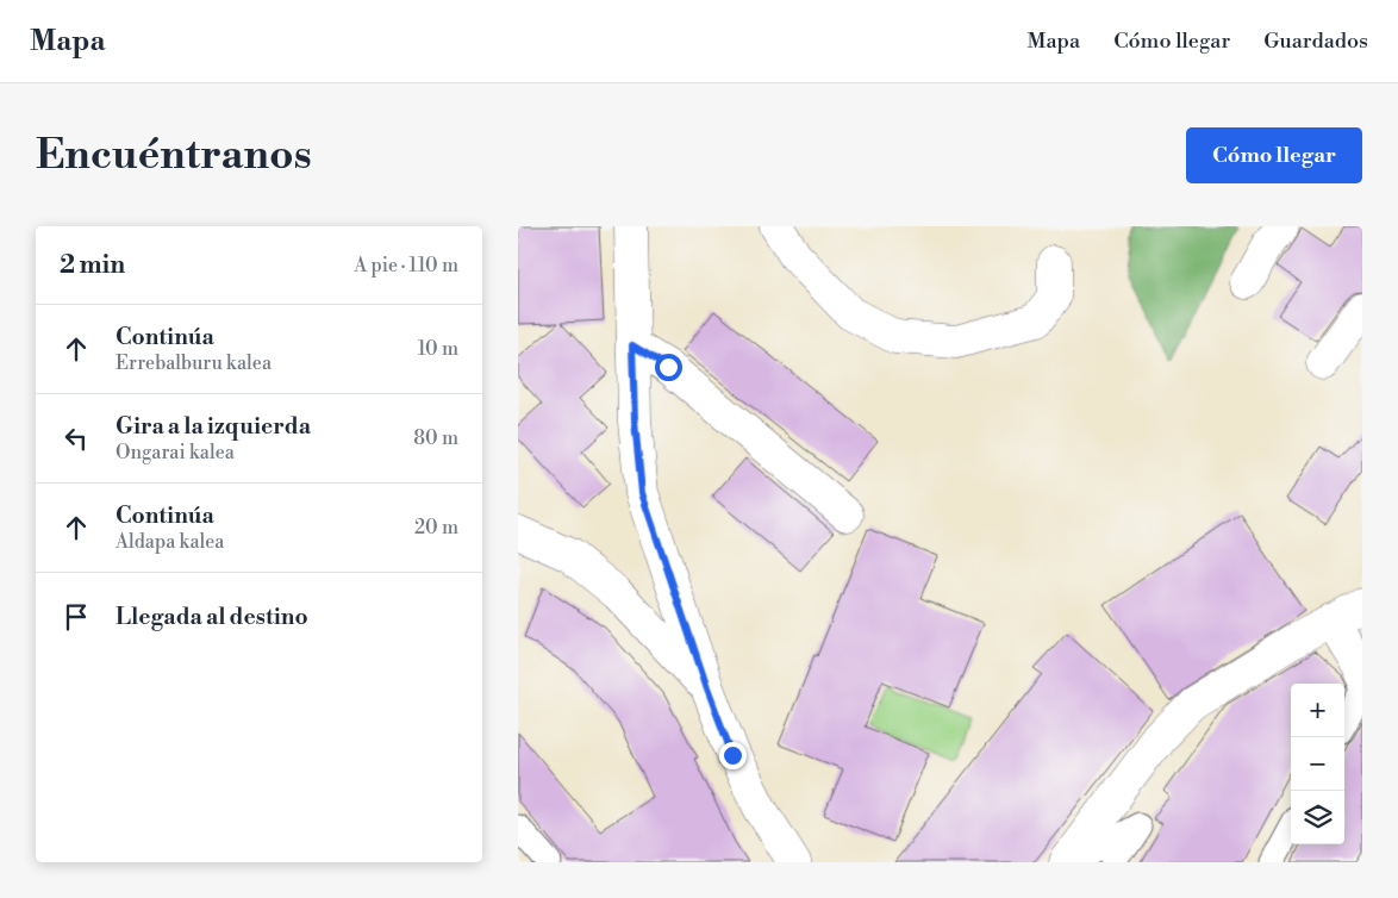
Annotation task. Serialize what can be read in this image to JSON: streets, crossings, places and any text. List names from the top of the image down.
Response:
{
  "page": {
    "header": "Mapa",
    "nav": ["Mapa", "Cómo llegar", "Guardados"],
    "buttons": "Cómo llegar",
    "title": "Encuéntranos",
    "heading": ["2 min", "A pie · 110 m"],
    "list": [
      ["Continúa", "Errebalburu kalea", "10 m"],
      ["Gira a la izquierda", "Ongarai kalea", "80 m"],
      ["Continúa", "Aldapa kalea", "20 m"],
      "Llegada al destino"
    ],
    "map_buttons": ["+", "−"]
  }
}
